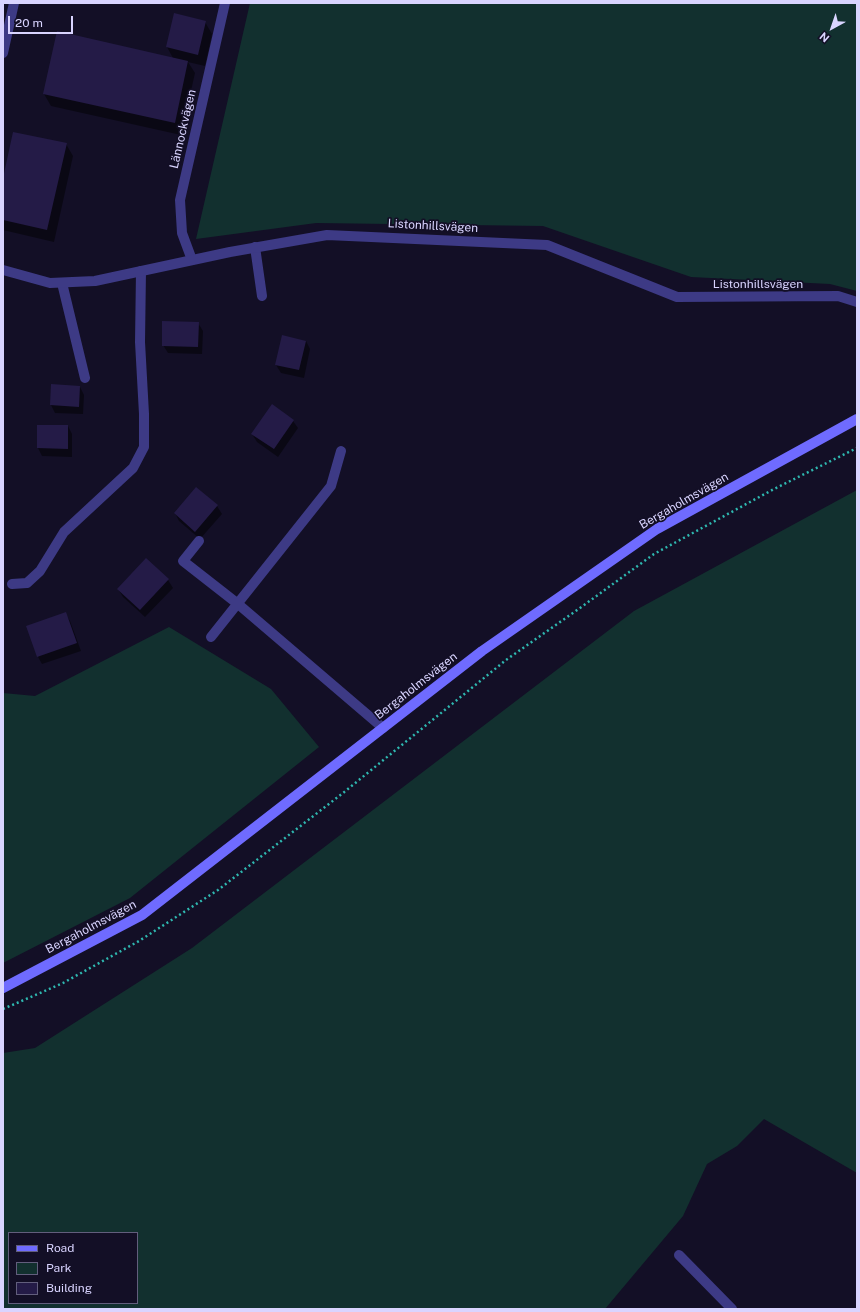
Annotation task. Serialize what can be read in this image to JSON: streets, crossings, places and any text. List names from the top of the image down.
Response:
{
  "streets": {
    "main road": ["Bergaholmsvägen"],
    "street": ["Lännockvägen", "Listonhillsvägen"]
  },
  "crossings": [
    ["Lännockvägen", "Listonhillsvägen"]
  ],
  "legend": ["Road", "Park", "Building"],
  "scale_bar": "20 m",
  "north": "bottom left"
}
